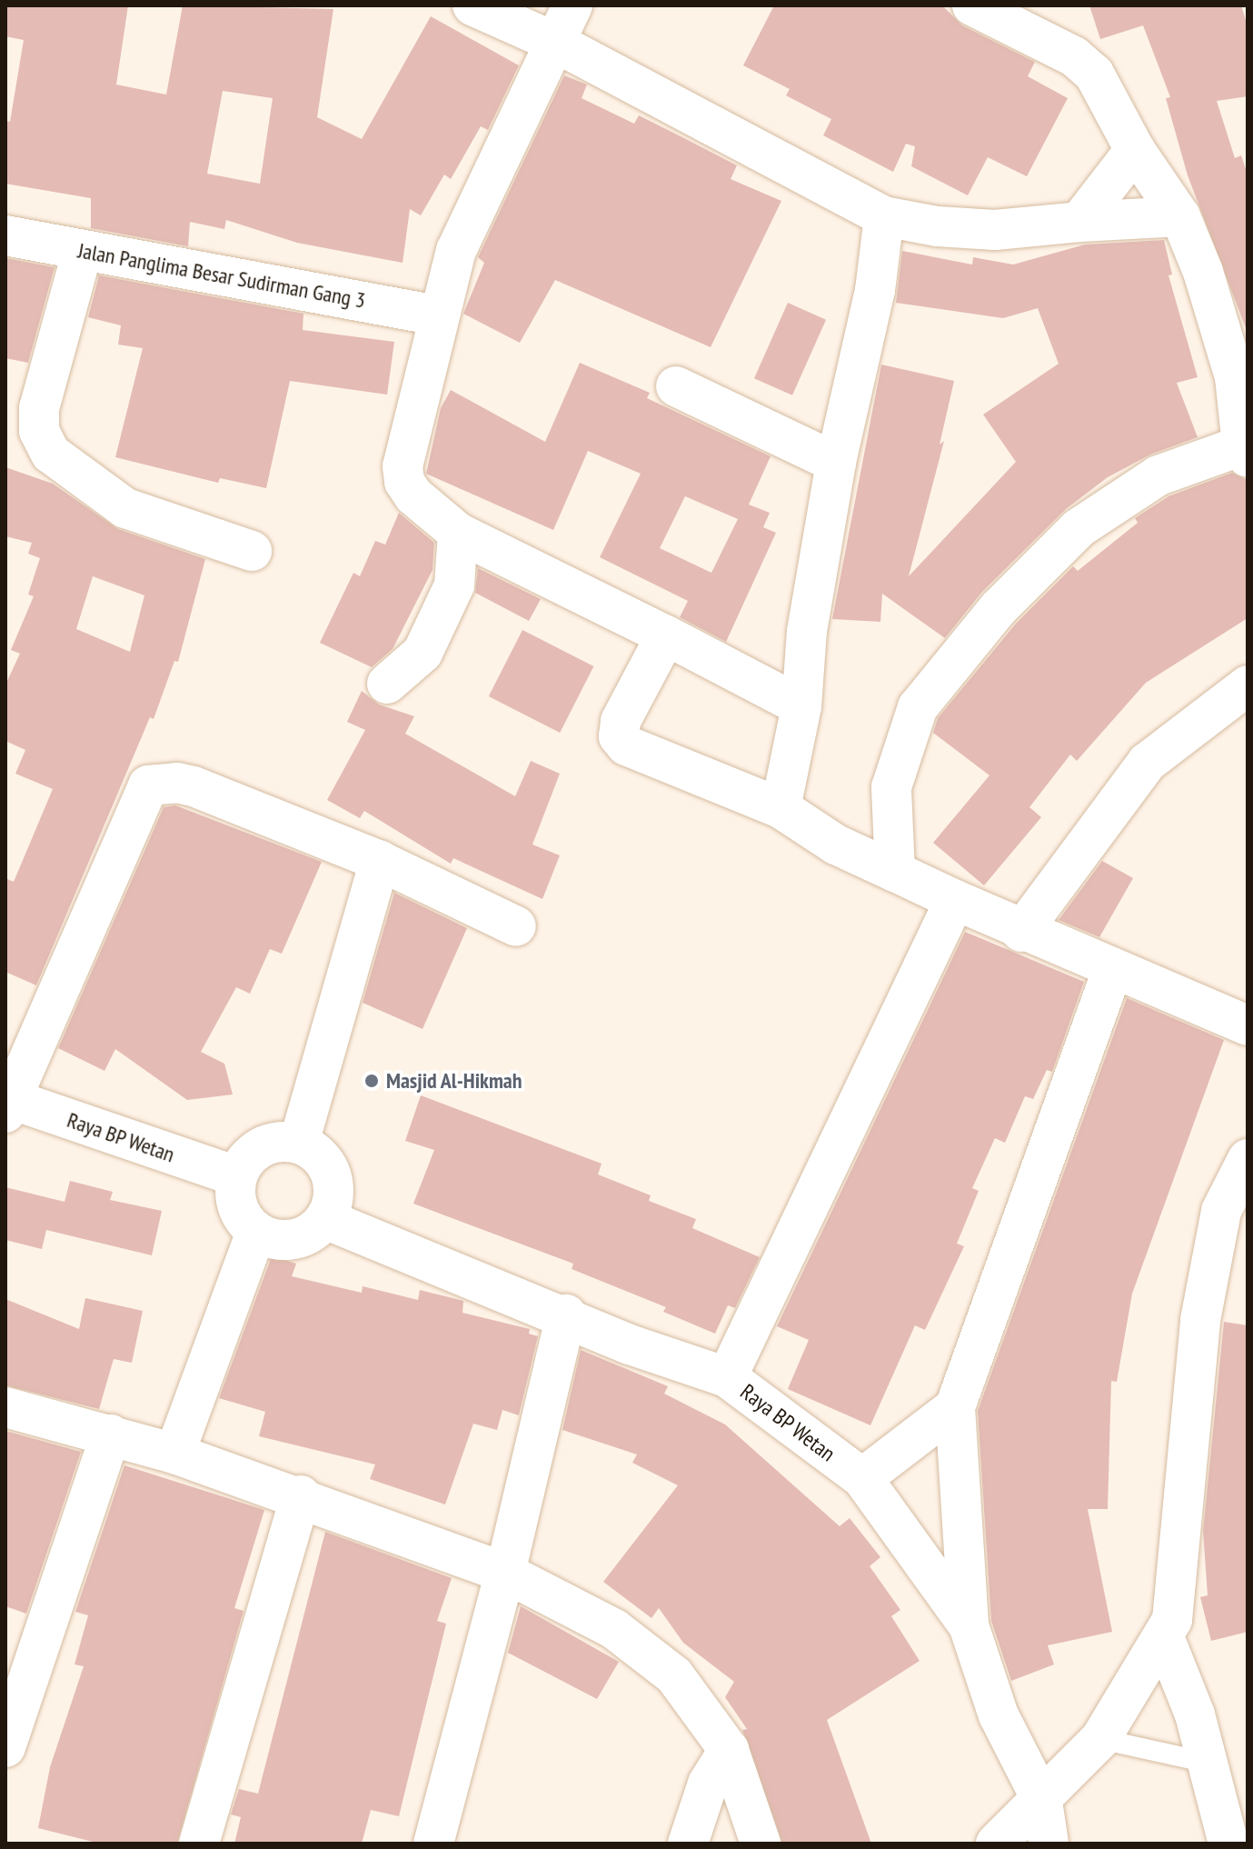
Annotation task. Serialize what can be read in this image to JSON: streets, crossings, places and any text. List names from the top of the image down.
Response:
{
  "streets": {
    "street": ["Jalan Panglima Besar Sudirman Gang 3", "Raya BP Wetan"]
  },
  "places": ["Masjid Al-Hikmah"]
}
